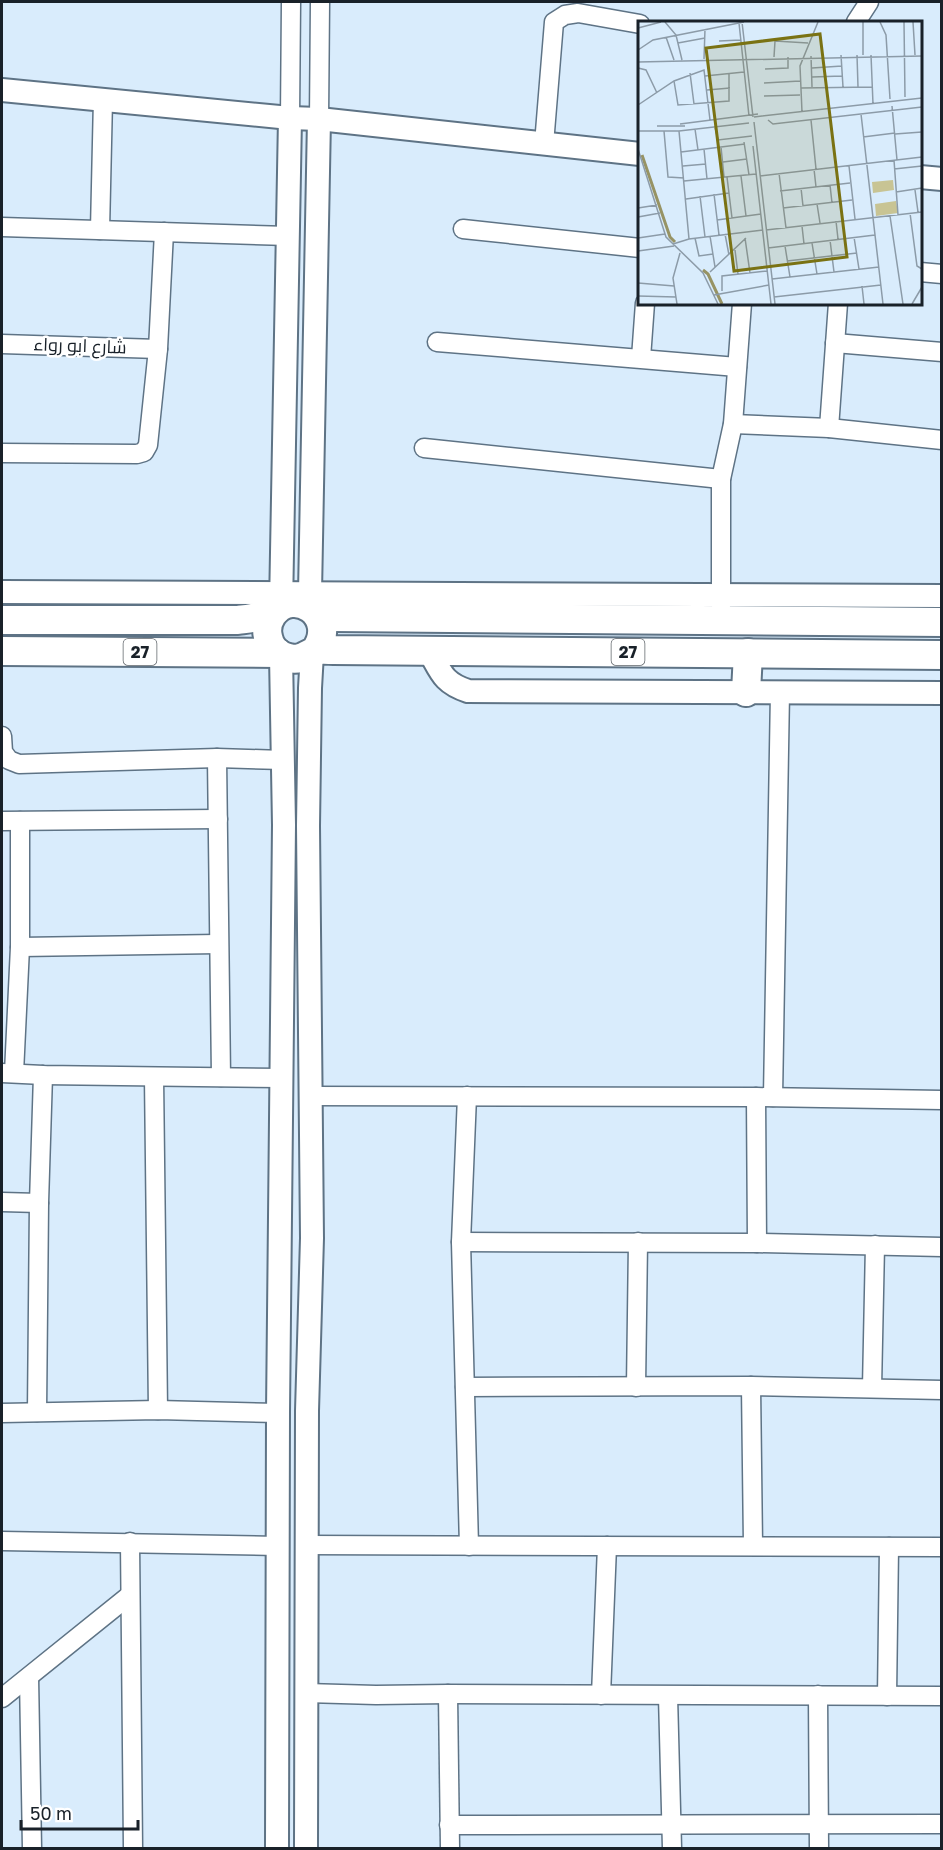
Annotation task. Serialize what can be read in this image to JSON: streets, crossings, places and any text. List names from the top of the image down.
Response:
{
  "streets": {
    "main road": ["27"],
    "street": ["شارع ابو رواء"]
  },
  "scale_bar": "50 m"
}
